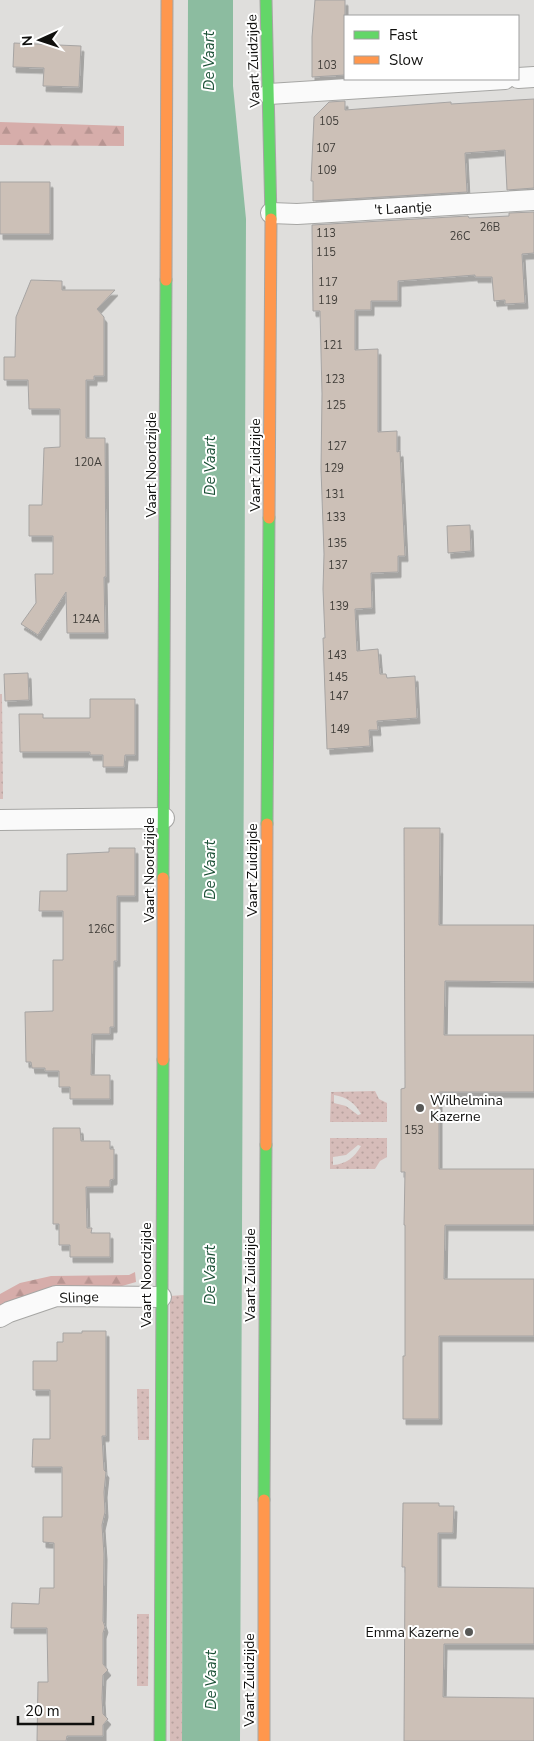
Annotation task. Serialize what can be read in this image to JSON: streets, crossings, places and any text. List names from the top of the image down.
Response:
{
  "streets": {
    "main road": ["Vaart Zuidzijde", "Vaart Noordzijde"],
    "street": ["'t Laantje", "Slinge"]
  },
  "crossings": [
    ["Vaart Zuidzijde", "'t Laantje"],
    ["Vaart Noordzijde", "Slinge"]
  ],
  "water": ["De Vaart"],
  "places": ["Wilhelmina Kazerne", "Emma Kazerne"],
  "house_numbers": [
    "103",
    "105",
    "107",
    "109",
    "26B",
    "113",
    "26C",
    "115",
    "117",
    "119",
    "121",
    "123",
    "125",
    "127",
    "120A",
    "129",
    "131",
    "133",
    "135",
    "137",
    "139",
    "124A",
    "143",
    "145",
    "147",
    "149",
    "126C",
    "153"
  ],
  "legend": ["Fast", "Slow"],
  "scale_bar": "20 m",
  "north": "left"
}
